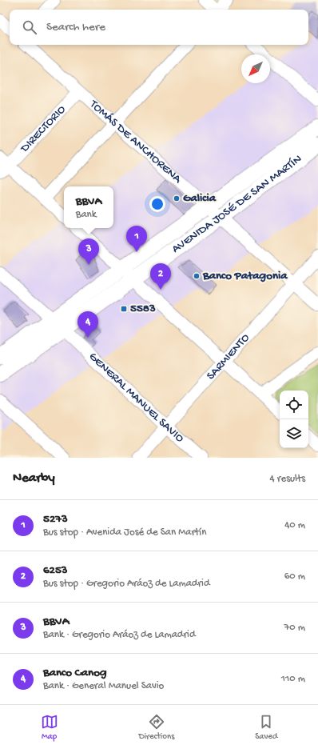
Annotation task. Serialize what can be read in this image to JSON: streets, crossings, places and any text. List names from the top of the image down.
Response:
{
  "streets": {
    "main road": ["AVENIDA JOSÉ DE SAN MARTÍN"],
    "street": [
      "DIRECTORIO",
      "TOMÁS DE ANCHORENA",
      "SARMIENTO",
      "GENERAL MANUEL SAVIO"
    ]
  },
  "crossings": [
    ["DIRECTORIO", "TOMÁS DE ANCHORENA"],
    ["TOMÁS DE ANCHORENA", "AVENIDA JOSÉ DE SAN MARTÍN"],
    ["TOMÁS DE ANCHORENA", "SARMIENTO"],
    ["AVENIDA JOSÉ DE SAN MARTÍN", "GENERAL MANUEL SAVIO"],
    ["SARMIENTO", "GENERAL MANUEL SAVIO"]
  ],
  "places": {
    "other": ["Galicia", "Banco Patagonia"],
    "transit": ["5583"]
  },
  "north": "bottom left",
  "page": {
    "search": "Search here",
    "popup": ["BBVA", "Bank"],
    "pins": [
      "1",
      "3",
      "2",
      "4"
    ],
    "heading": ["Nearby", "4 results"],
    "list": [
      {
        "mark": "1",
        "name": "5273",
        "note": "Bus stop · Avenida José de San Martín",
        "value": "40 m"
      },
      {
        "mark": "2",
        "name": "6253",
        "note": "Bus stop · Gregorio Aráoz de Lamadrid",
        "value": "60 m"
      },
      {
        "mark": "3",
        "name": "BBVA",
        "note": "Bank · Gregorio Aráoz de Lamadrid",
        "value": "70 m"
      },
      {
        "mark": "4",
        "name": "Banco Canog",
        "note": "Bank · General Manuel Savio",
        "value": "110 m"
      }
    ],
    "nav": ["Map", "Directions", "Saved"]
  }
}
